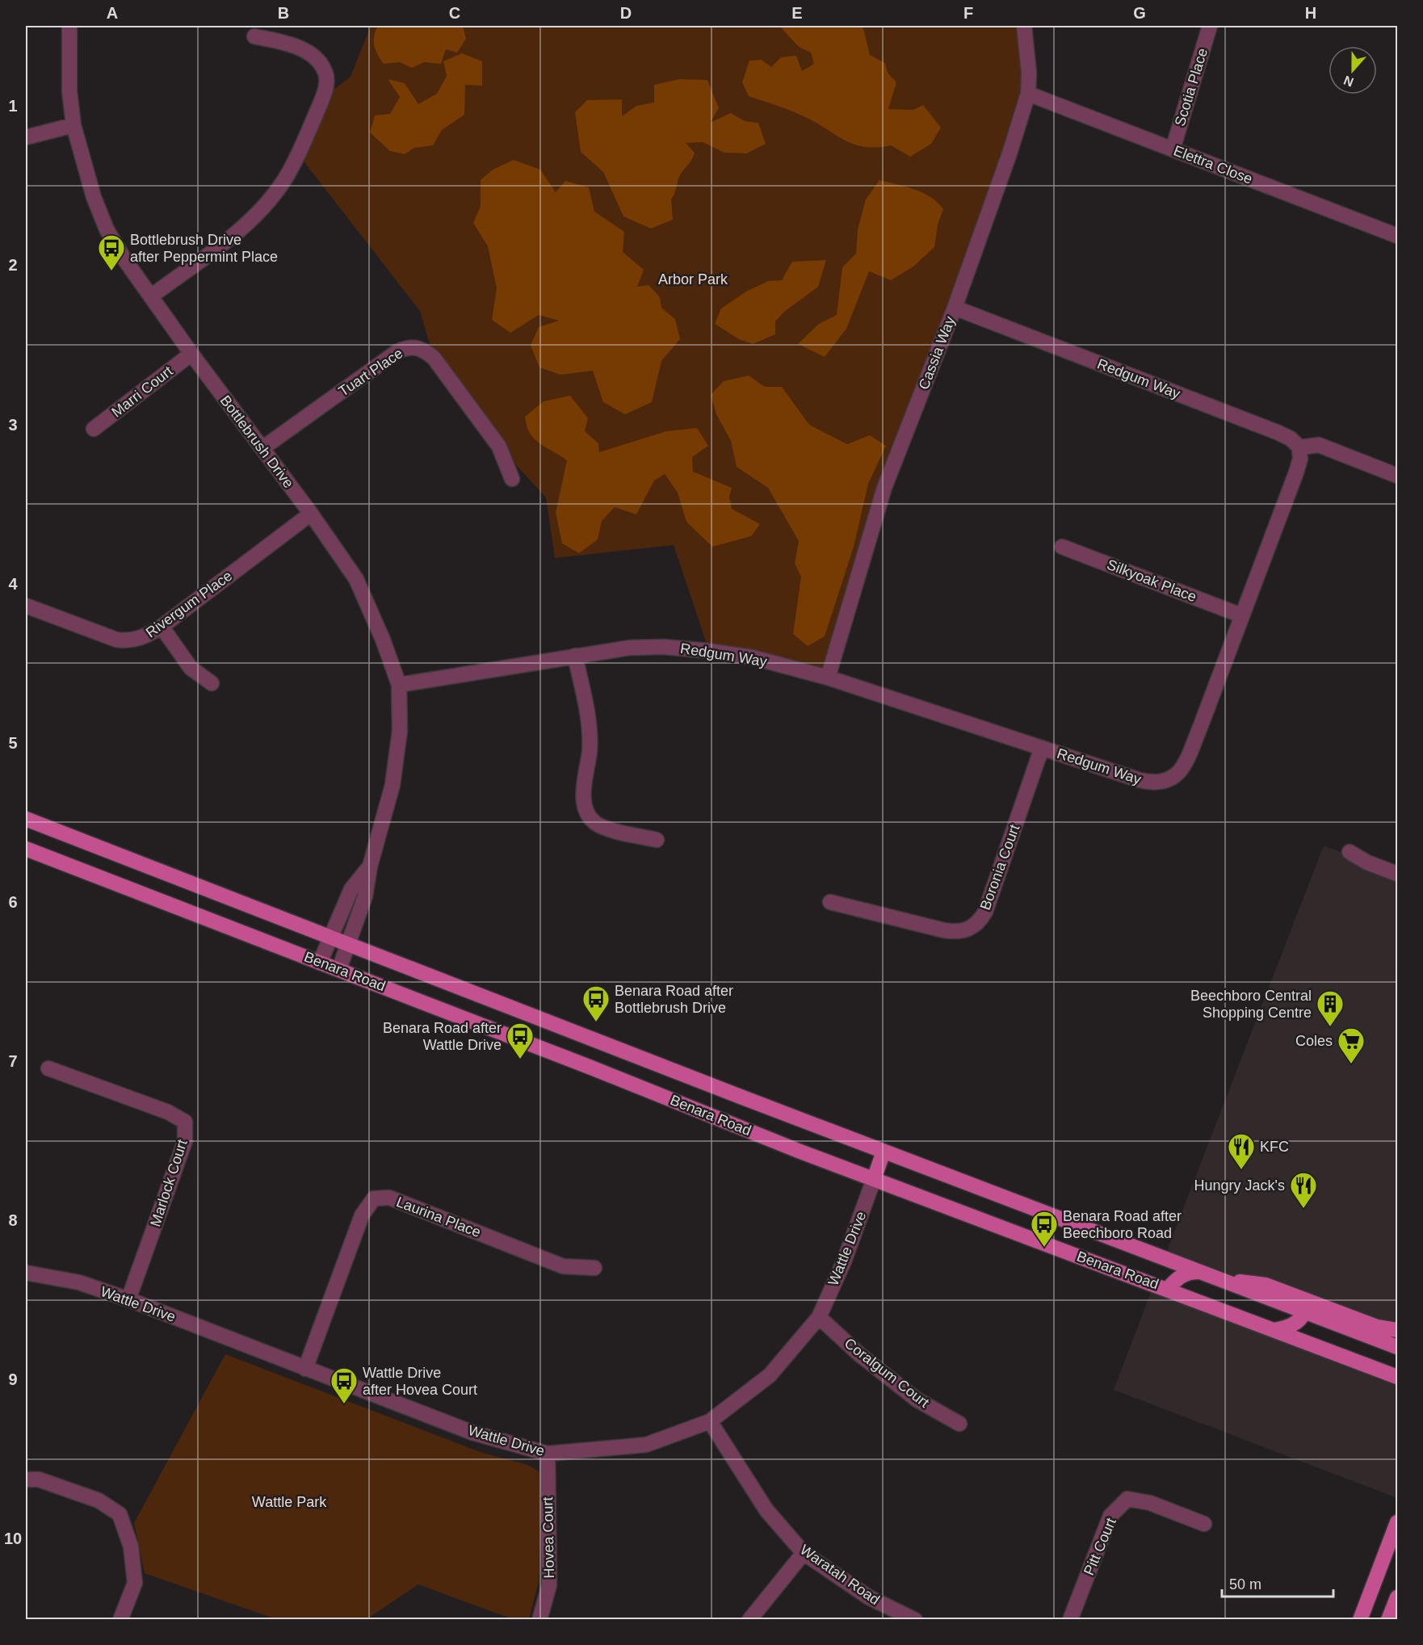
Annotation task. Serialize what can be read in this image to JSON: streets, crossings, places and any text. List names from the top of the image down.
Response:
{
  "streets": {
    "main road": ["Benara Road"],
    "street": [
      "Scotia Place",
      "Elettra Close",
      "Cassia Way",
      "Tuart Place",
      "Redgum Way",
      "Marri Court",
      "Bottlebrush Drive",
      "Silkyoak Place",
      "Rivergum Place",
      "Boronia Court",
      "Marlock Court",
      "Laurina Place",
      "Wattle Drive",
      "Coralgum Court",
      "Hovea Court",
      "Pitt Court",
      "Waratah Road"
    ]
  },
  "crossings": [
    ["Scotia Place", "Elettra Close"],
    ["Elettra Close", "Cassia Way"],
    ["Cassia Way", "Redgum Way"],
    ["Tuart Place", "Bottlebrush Drive"],
    ["Redgum Way", "Bottlebrush Drive"],
    ["Redgum Way", "Silkyoak Place"],
    ["Redgum Way", "Boronia Court"],
    ["Marri Court", "Bottlebrush Drive"],
    ["Bottlebrush Drive", "Rivergum Place"],
    ["Bottlebrush Drive", "Benara Road"],
    ["Benara Road", "Wattle Drive"],
    ["Marlock Court", "Wattle Drive"],
    ["Laurina Place", "Wattle Drive"],
    ["Wattle Drive", "Coralgum Court"],
    ["Wattle Drive", "Hovea Court"],
    ["Wattle Drive", "Waratah Road"]
  ],
  "parks": ["Arbor Park", "Wattle Park"],
  "places": {
    "bus stop": [
      "Bottlebrush Drive after Peppermint Place",
      "Benara Road after Bottlebrush Drive",
      "Benara Road after Wattle Drive",
      "Benara Road after Beechboro Road",
      "Wattle Drive after Hovea Court"
    ],
    "building": ["Beechboro Central Shopping Centre"],
    "supermarket": ["Coles"],
    "restaurant": ["KFC", "Hungry Jack's"]
  },
  "scale_bar": "50 m",
  "north": "bottom",
  "grid": {
    "columns": [
      "A",
      "B",
      "C",
      "D",
      "E",
      "F",
      "G",
      "H"
    ],
    "rows": [
      "1",
      "2",
      "3",
      "4",
      "5",
      "6",
      "7",
      "8",
      "9",
      "10"
    ]
  }
}
